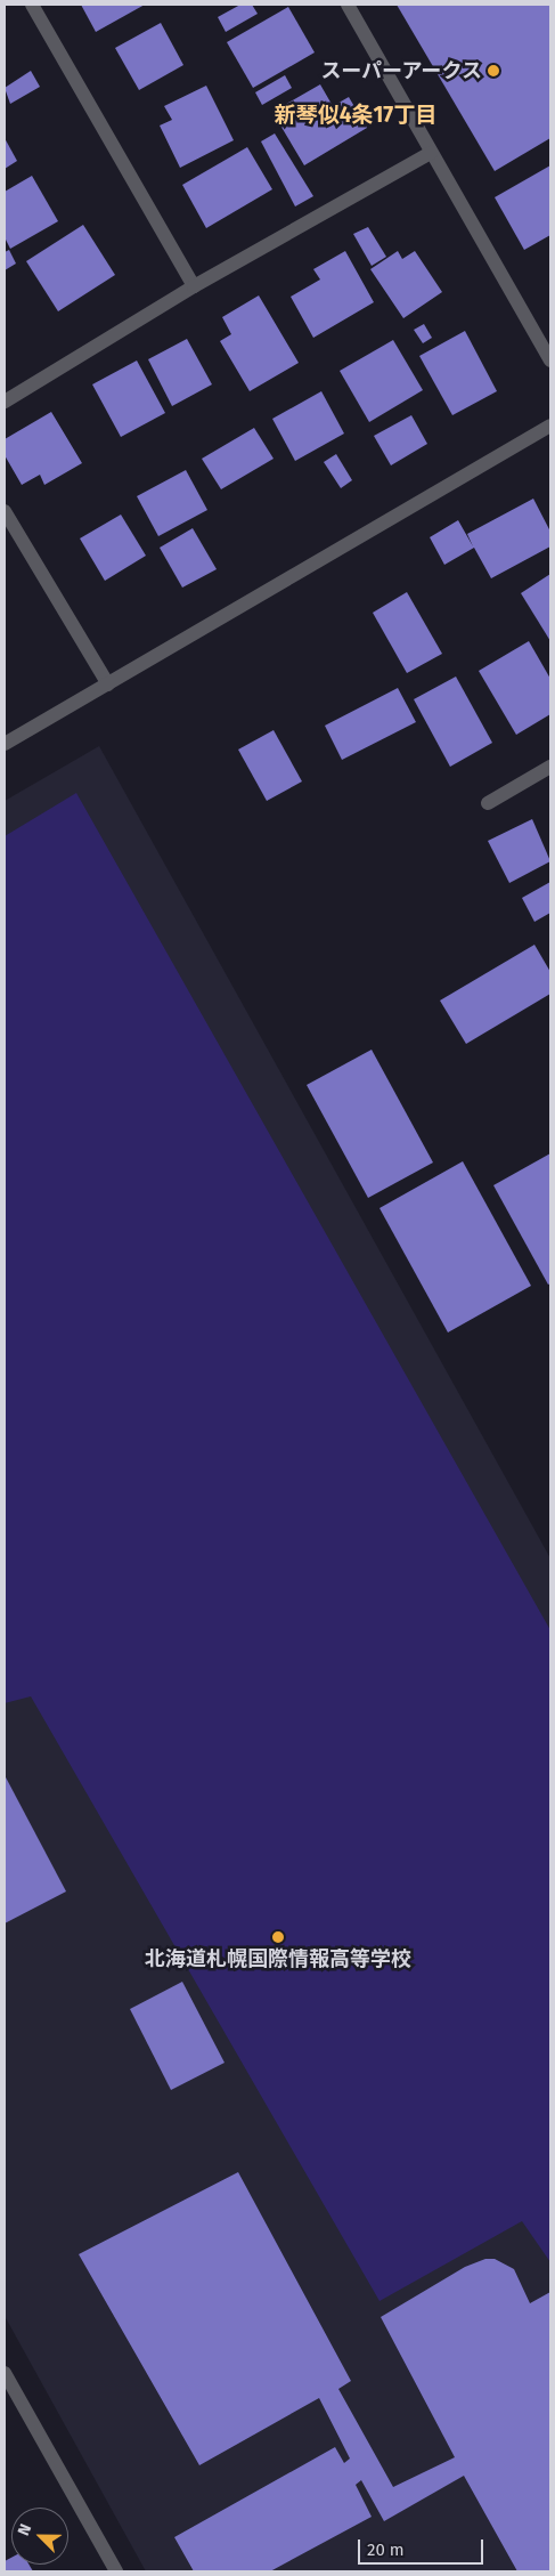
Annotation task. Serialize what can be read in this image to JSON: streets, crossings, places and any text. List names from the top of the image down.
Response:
{
  "districts": ["新琴似4条17丁目"],
  "places": ["スーパーアークス", "北海道札幌国際情報高等学校"],
  "scale_bar": "20 m",
  "north": "top left"
}
